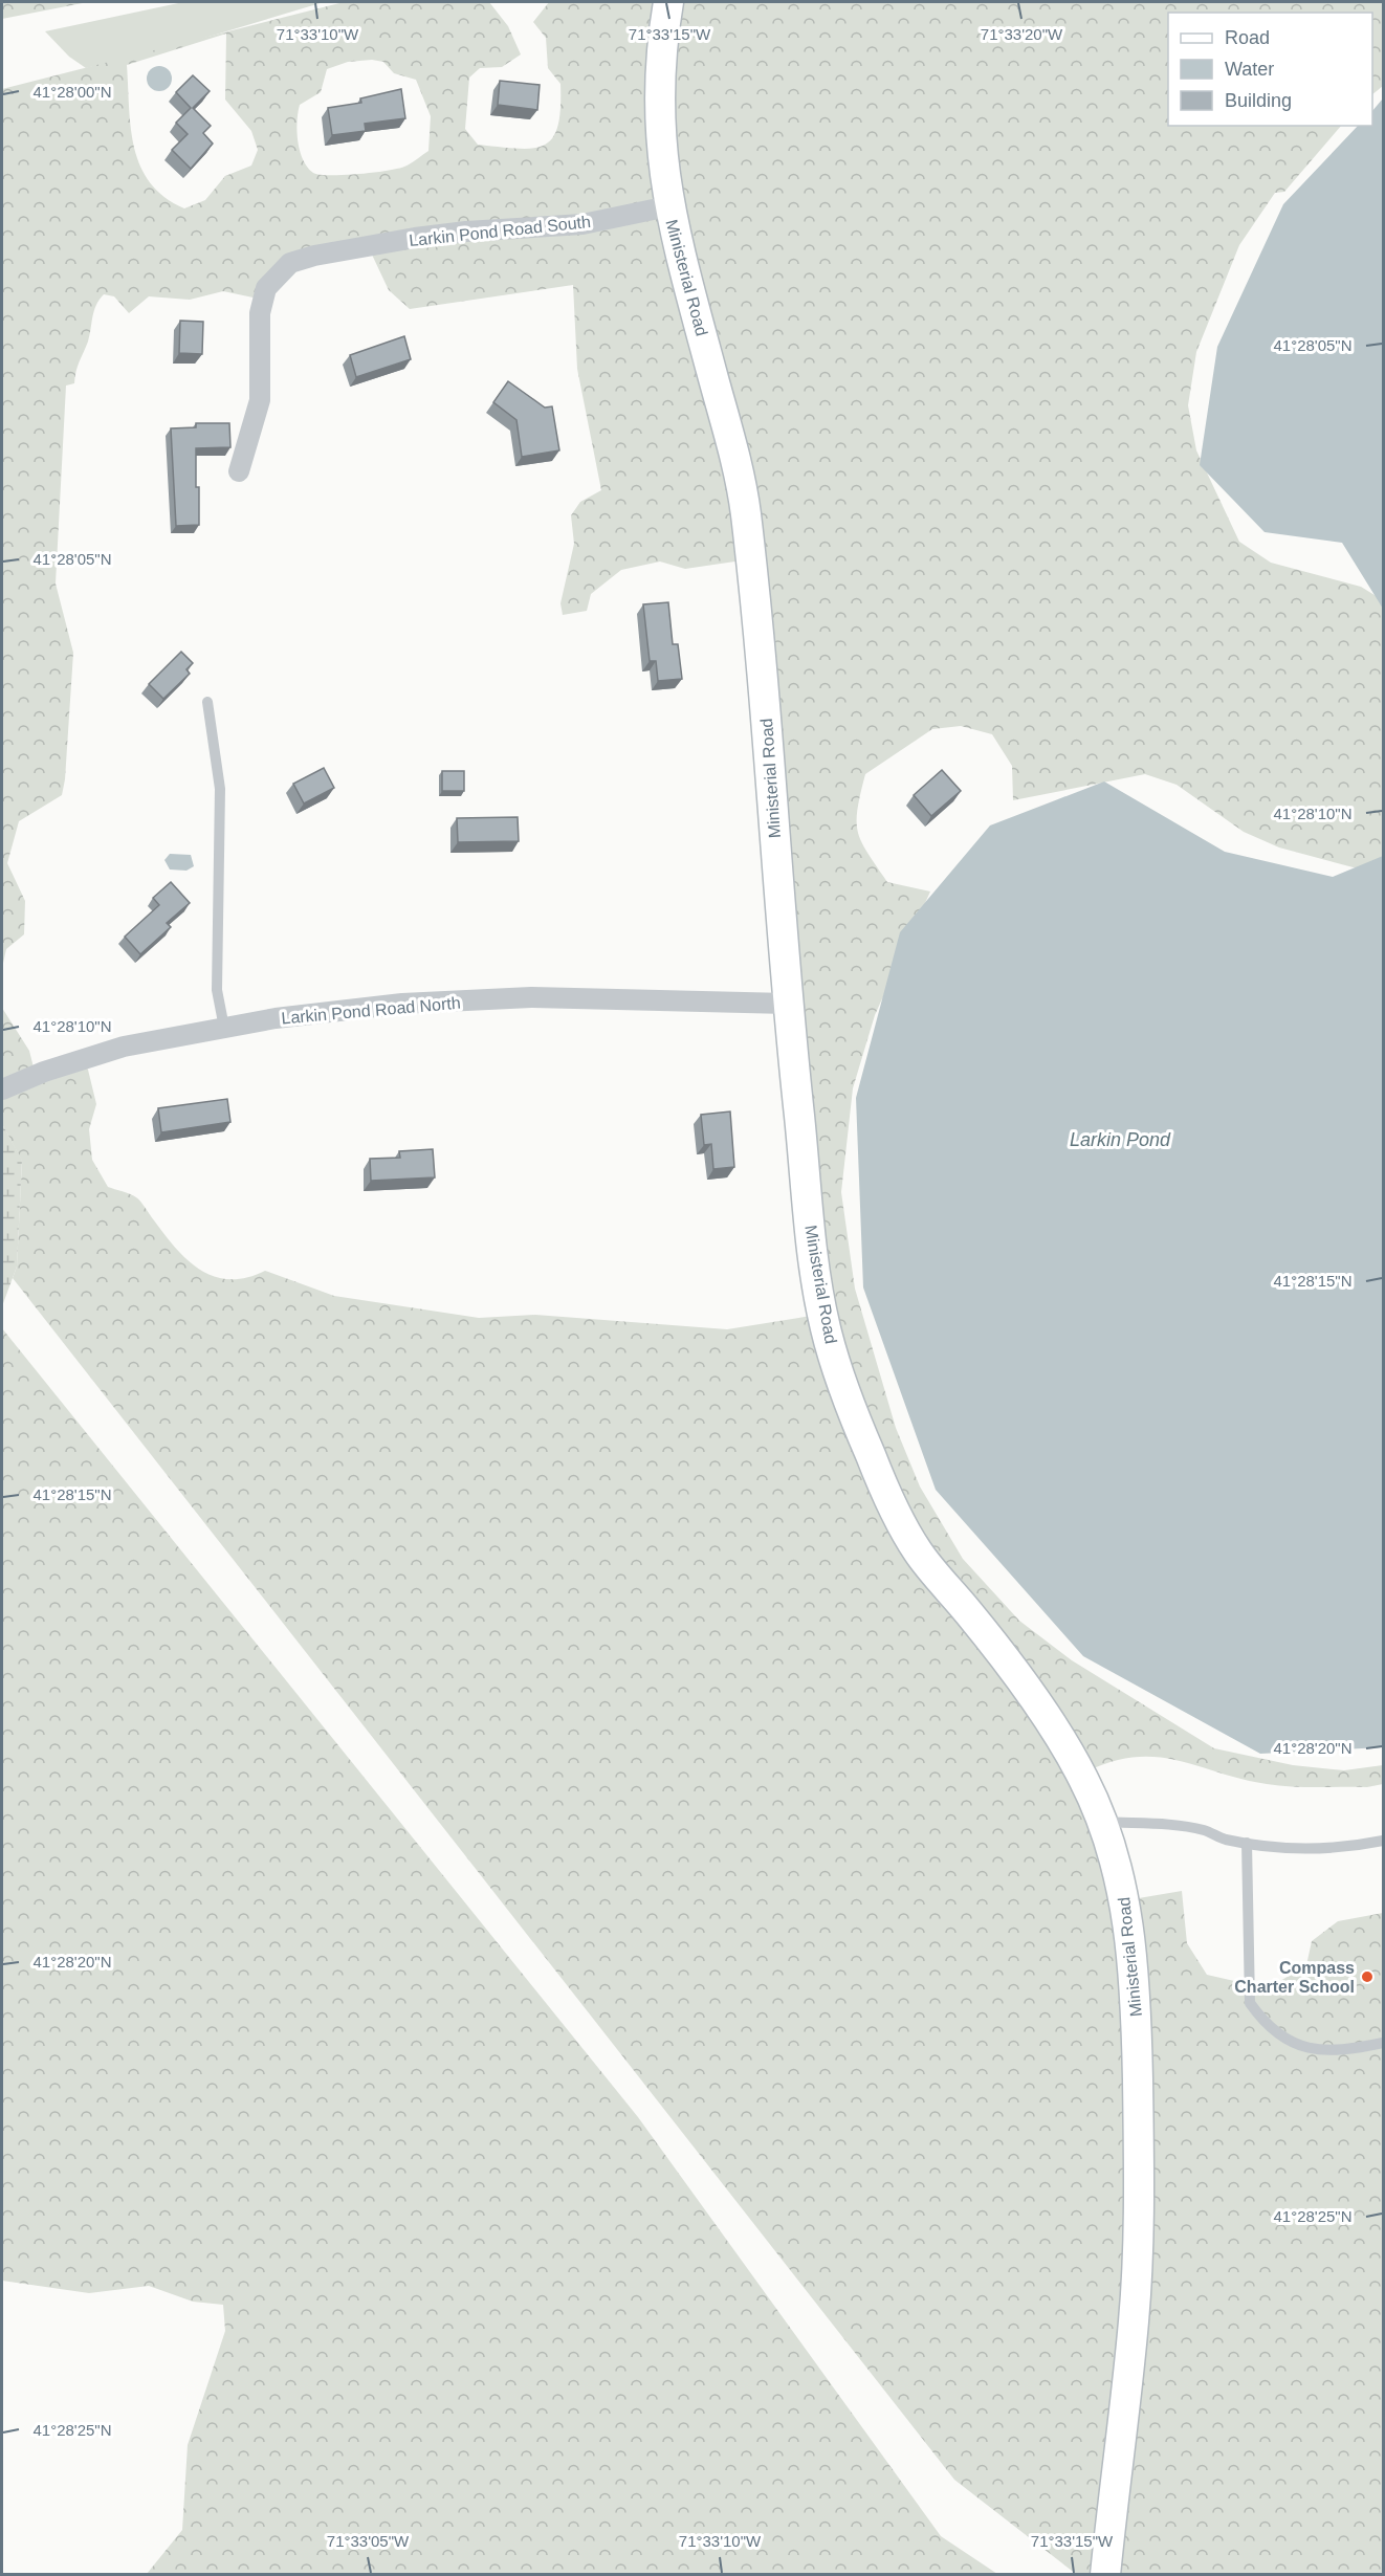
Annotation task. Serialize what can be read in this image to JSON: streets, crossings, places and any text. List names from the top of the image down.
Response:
{
  "streets": {
    "main road": ["Ministerial Road"],
    "street": ["Larkin Pond Road South", "Larkin Pond Road North"]
  },
  "crossings": [
    ["Larkin Pond Road South", "Ministerial Road"],
    ["Ministerial Road", "Larkin Pond Road North"]
  ],
  "water": ["Larkin Pond"],
  "places": ["Compass Charter School"],
  "legend": ["Road", "Water", "Building"],
  "coordinates": [
    "71°33'10\"W",
    "71°33'15\"W",
    "71°33'20\"W",
    "41°28'00\"N",
    "41°28'05\"N",
    "41°28'10\"N",
    "41°28'15\"N",
    "41°28'20\"N",
    "41°28'25\"N",
    "71°33'05\"W"
  ]
}
